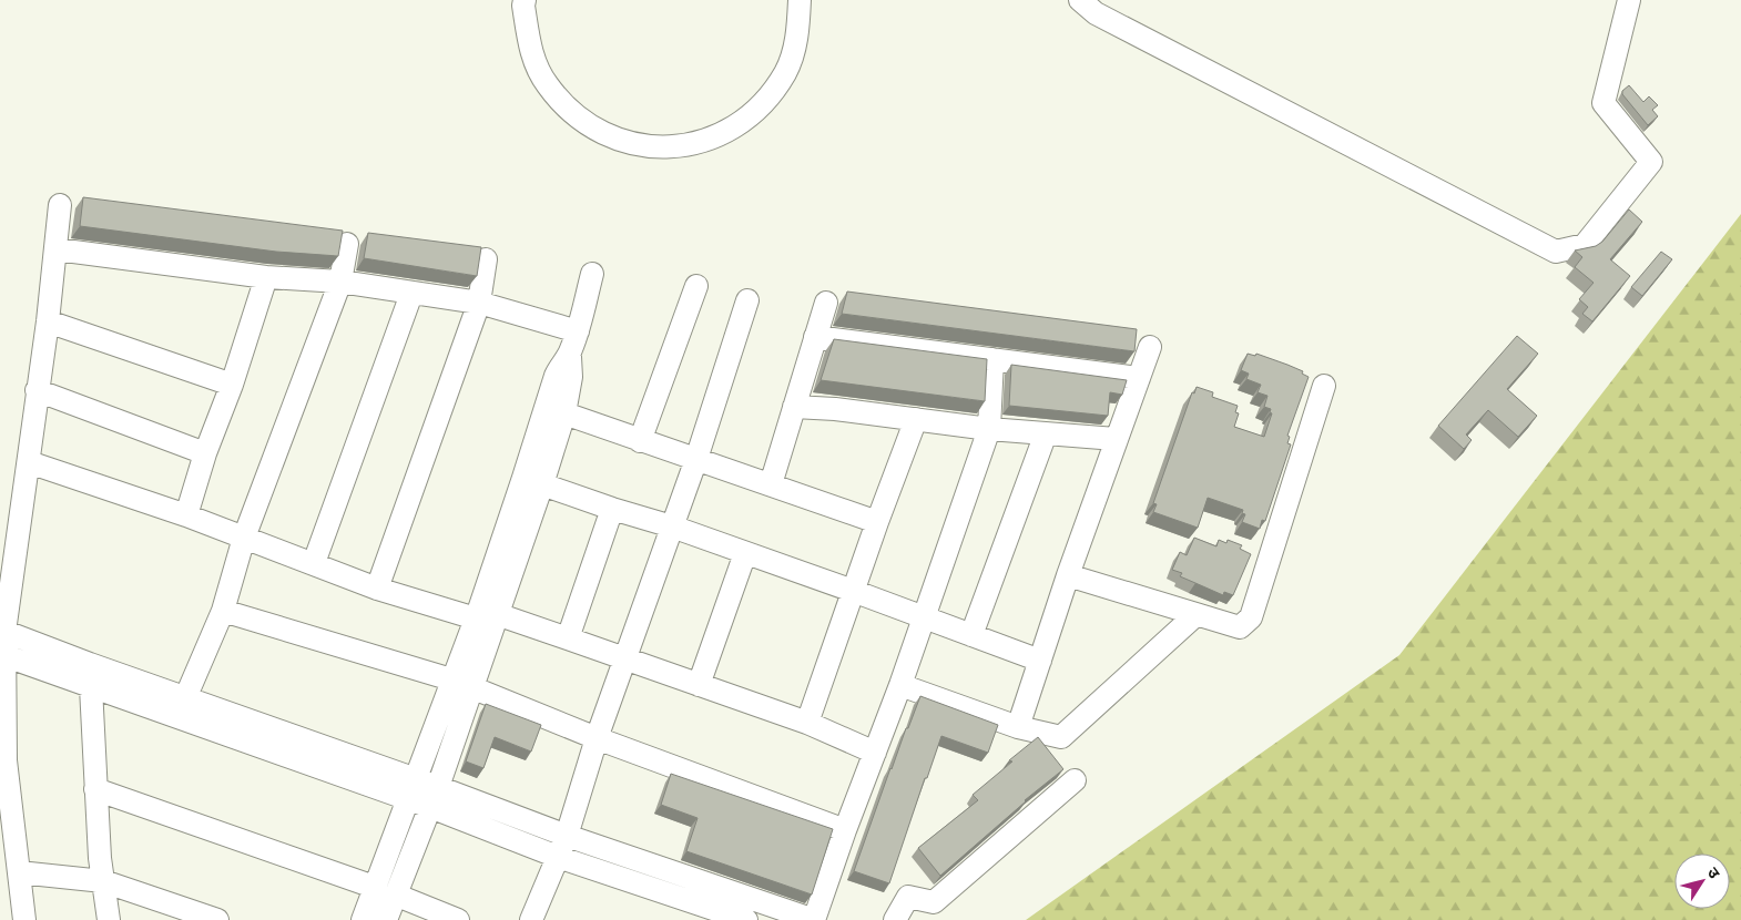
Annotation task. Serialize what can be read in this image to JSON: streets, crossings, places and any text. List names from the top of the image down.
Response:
{
  "north": "top right"
}
